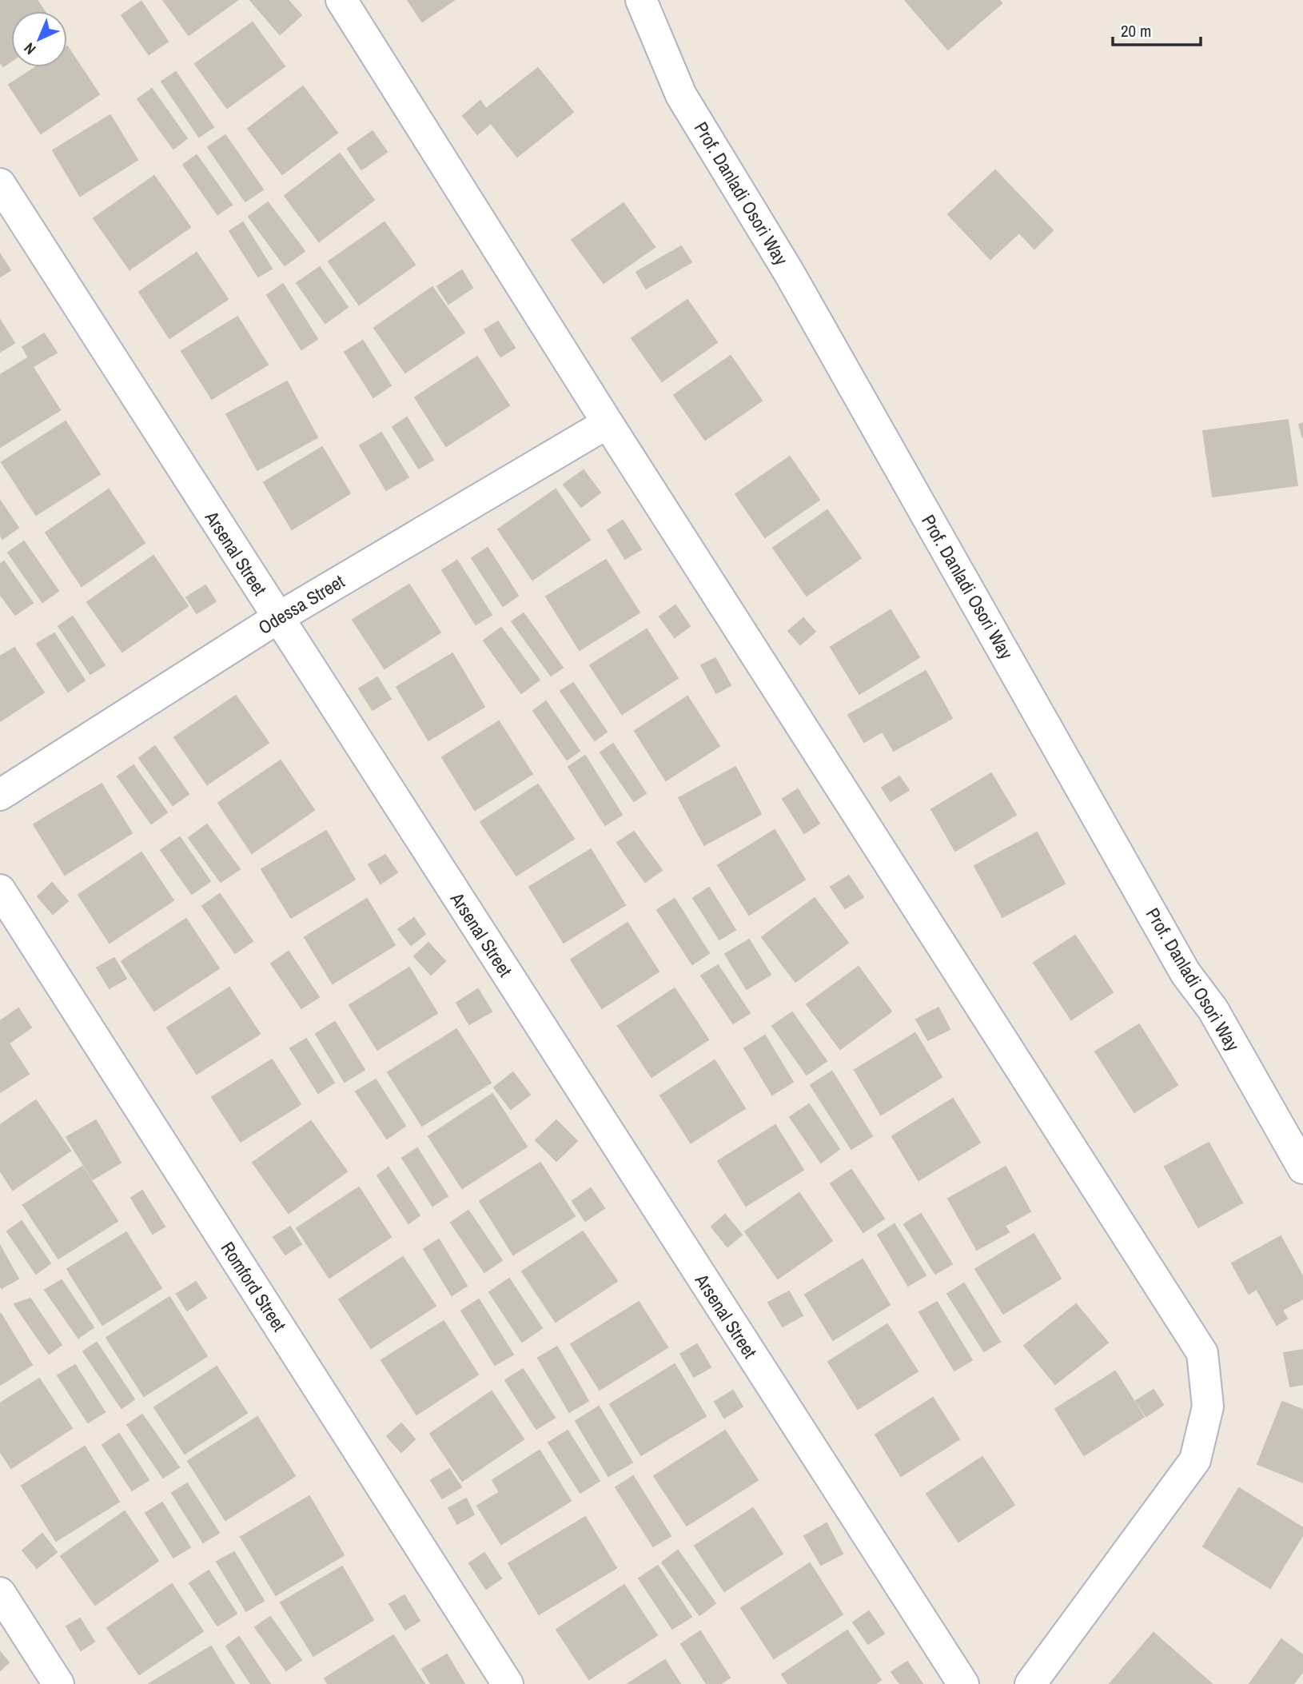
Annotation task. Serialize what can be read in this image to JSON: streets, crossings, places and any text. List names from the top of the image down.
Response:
{
  "streets": {
    "street": [
      "Prof. Danladi Osori Way",
      "Arsenal Street",
      "Odessa Street",
      "Romford Street"
    ]
  },
  "crossings": [
    ["Arsenal Street", "Odessa Street"]
  ],
  "scale_bar": "20 m",
  "north": "bottom left"
}
